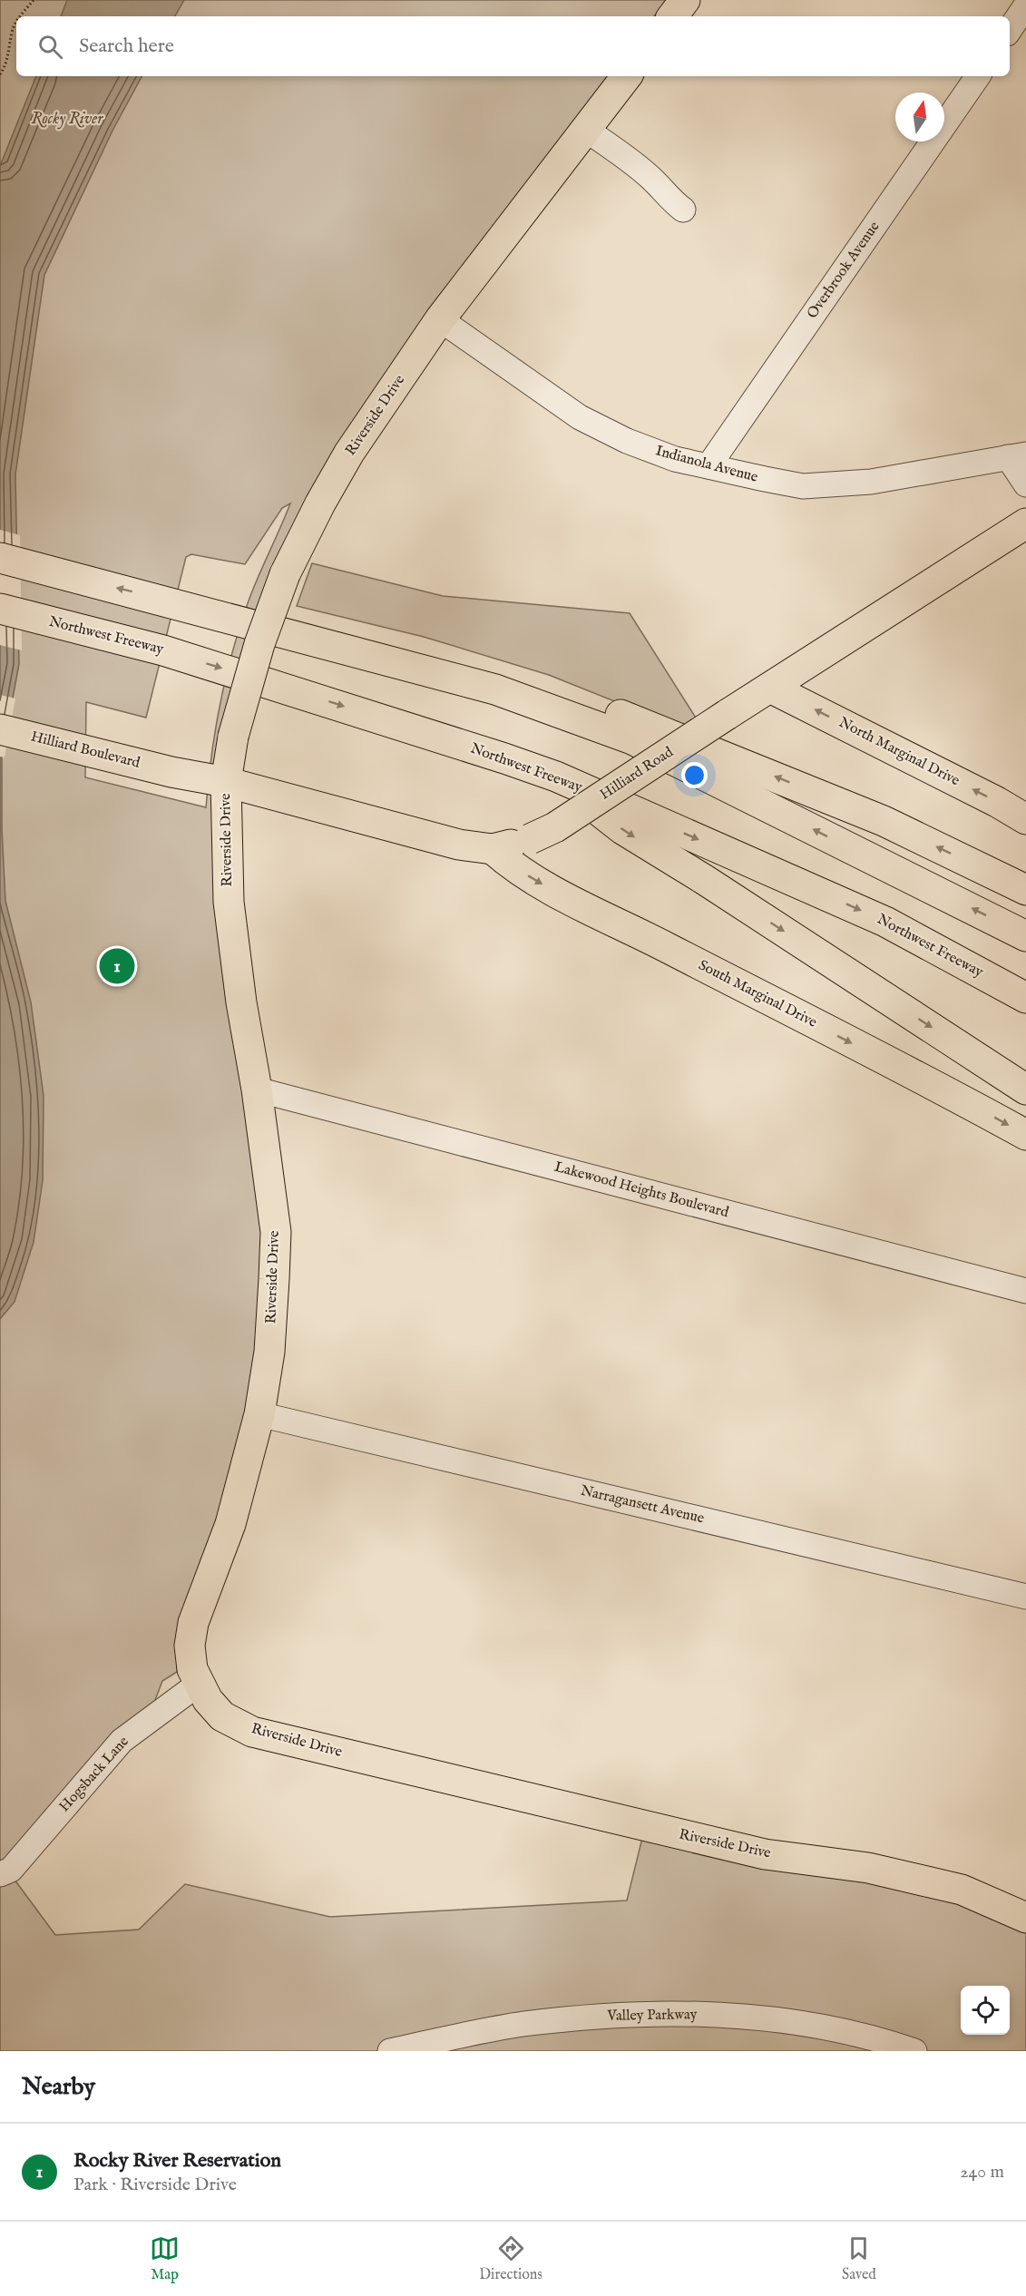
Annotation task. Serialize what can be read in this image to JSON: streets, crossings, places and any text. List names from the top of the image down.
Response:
{
  "streets": {
    "main road": [
      "Riverside Drive",
      "Northwest Freeway",
      "Hilliard Boulevard",
      "North Marginal Drive",
      "Hilliard Road",
      "South Marginal Drive"
    ],
    "street": [
      "Overbrook Avenue",
      "Indianola Avenue",
      "Lakewood Heights Boulevard",
      "Narragansett Avenue",
      "Hogsback Lane",
      "Valley Parkway"
    ]
  },
  "crossings": [
    ["Overbrook Avenue", "Indianola Avenue"],
    ["Riverside Drive", "Indianola Avenue"],
    ["Riverside Drive", "Hilliard Road"],
    ["Riverside Drive", "Lakewood Heights Boulevard"],
    ["Riverside Drive", "Narragansett Avenue"],
    ["Riverside Drive", "Hogsback Lane"],
    ["Hilliard Boulevard", "Hilliard Road"],
    ["North Marginal Drive", "Hilliard Road"],
    ["Hilliard Road", "South Marginal Drive"]
  ],
  "water": ["Rocky River"],
  "north": "top",
  "page": {
    "search": "Search here",
    "pins": "1",
    "heading": "Nearby",
    "list": [
      {
        "mark": "1",
        "name": "Rocky River Reservation",
        "note": "Park · Riverside Drive",
        "value": "240 m"
      }
    ],
    "nav": ["Map", "Directions", "Saved"]
  }
}
